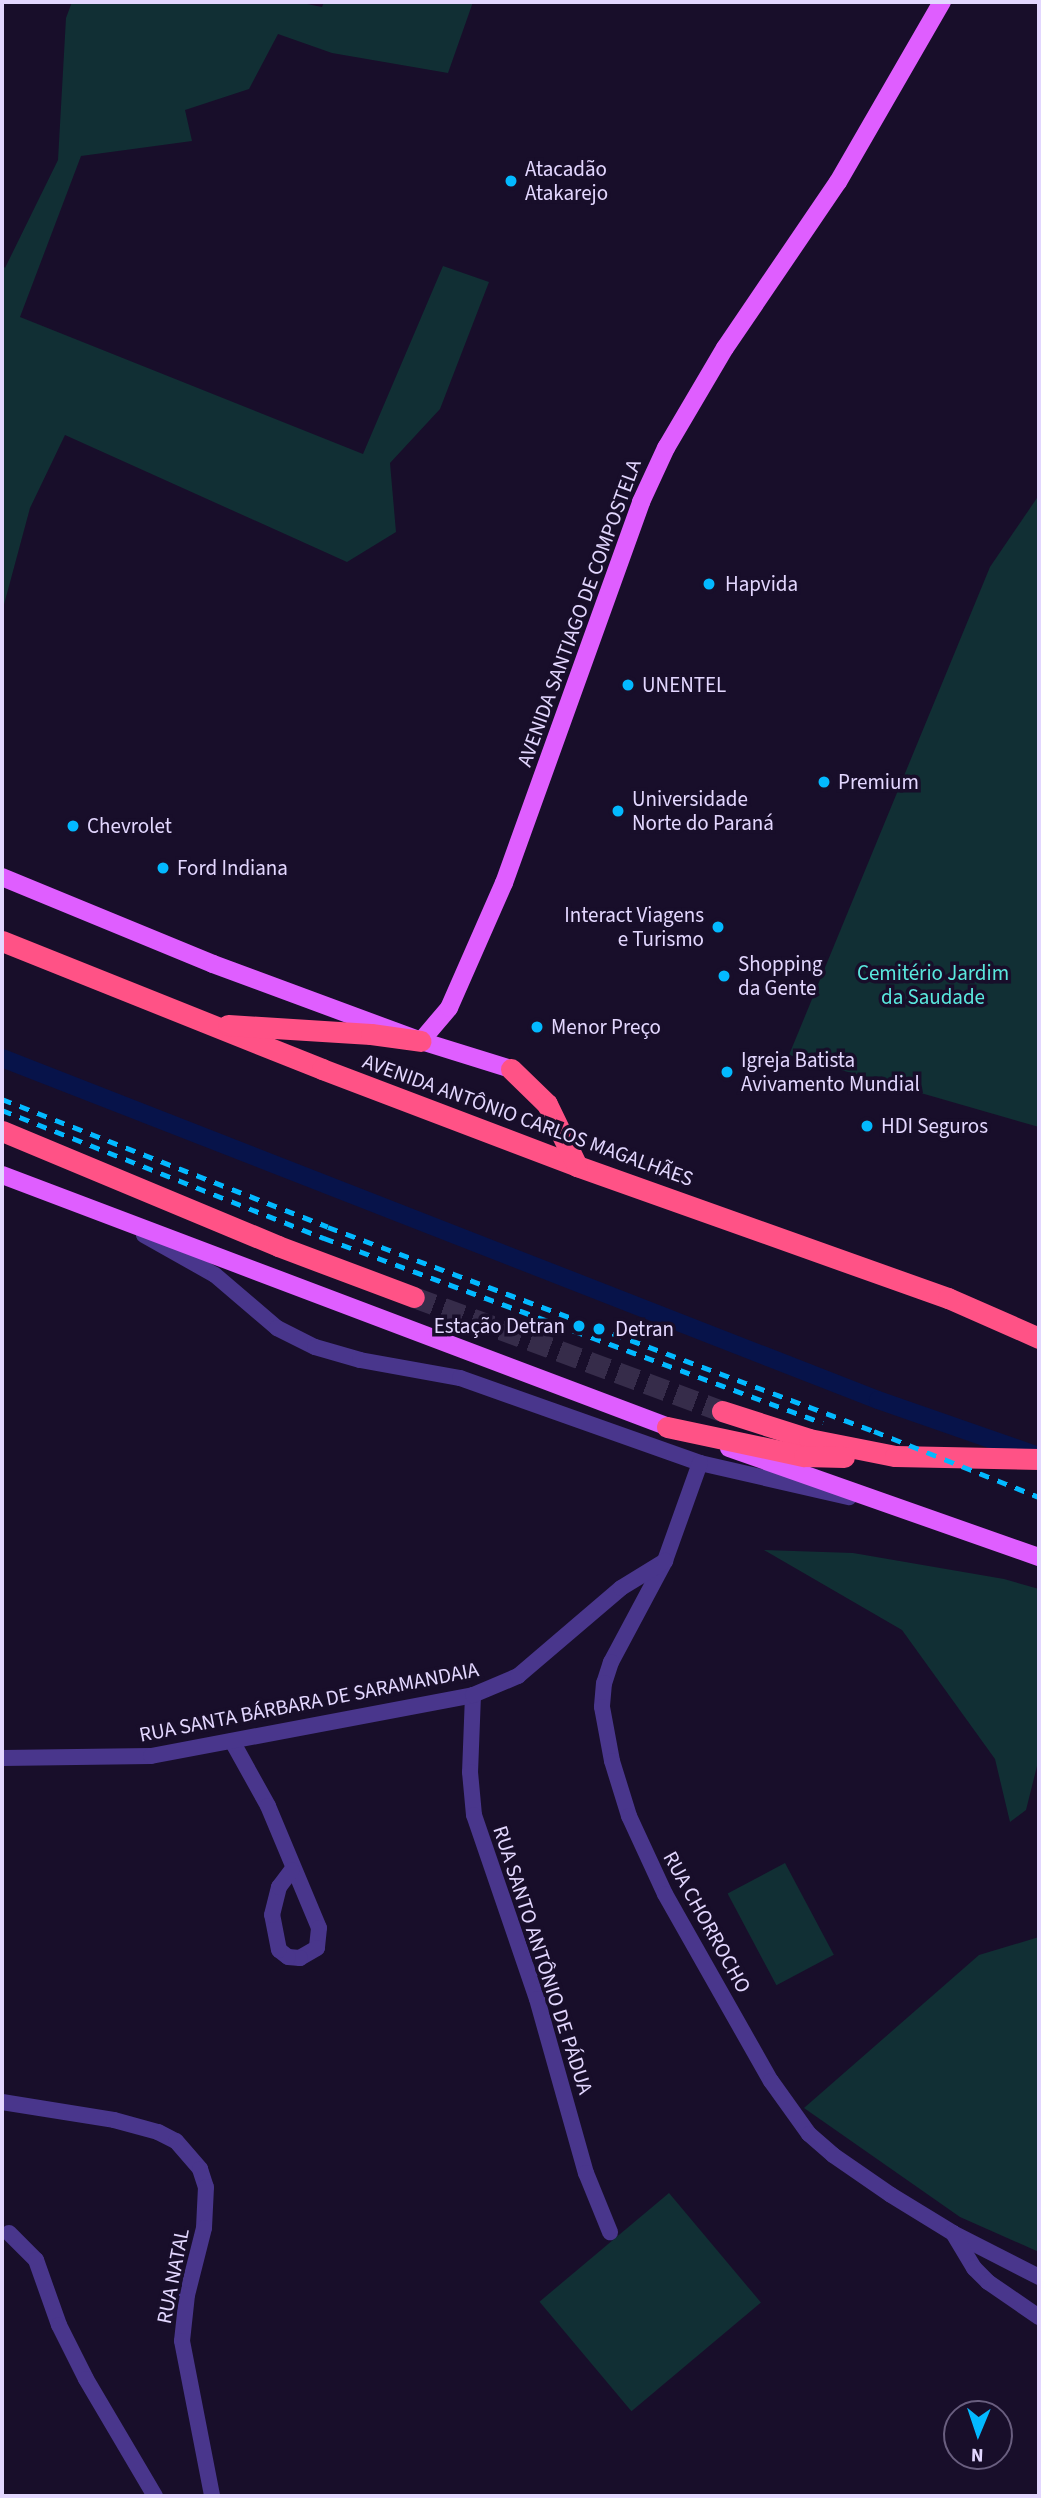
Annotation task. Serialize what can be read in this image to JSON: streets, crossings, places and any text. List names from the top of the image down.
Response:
{
  "streets": {
    "highway": ["AVENIDA ANTÔNIO CARLOS MAGALHÃES"],
    "main road": ["AVENIDA SANTIAGO DE COMPOSTELA"],
    "street": [
      "RUA SANTA BÁRBARA DE SARAMANDAIA",
      "RUA CHORROCHO",
      "RUA SANTO ANTÔNIO DE PÁDUA",
      "RUA NATAL"
    ]
  },
  "crossings": [
    ["AVENIDA SANTIAGO DE COMPOSTELA", "AVENIDA ANTÔNIO CARLOS MAGALHÃES"],
    ["RUA SANTA BÁRBARA DE SARAMANDAIA", "RUA CHORROCHO"],
    ["RUA SANTA BÁRBARA DE SARAMANDAIA", "RUA SANTO ANTÔNIO DE PÁDUA"]
  ],
  "parks": ["Cemitério Jardim da Saudade"],
  "places": [
    "Atacadão Atakarejo",
    "Hapvida",
    "UNENTEL",
    "Premium",
    "Universidade Norte do Paraná",
    "Chevrolet",
    "Ford Indiana",
    "Interact Viagens e Turismo",
    "Shopping da Gente",
    "Menor Preço",
    "Igreja Batista Avivamento Mundial",
    "HDI Seguros",
    "Estação Detran",
    "Detran"
  ],
  "north": "bottom"
}
